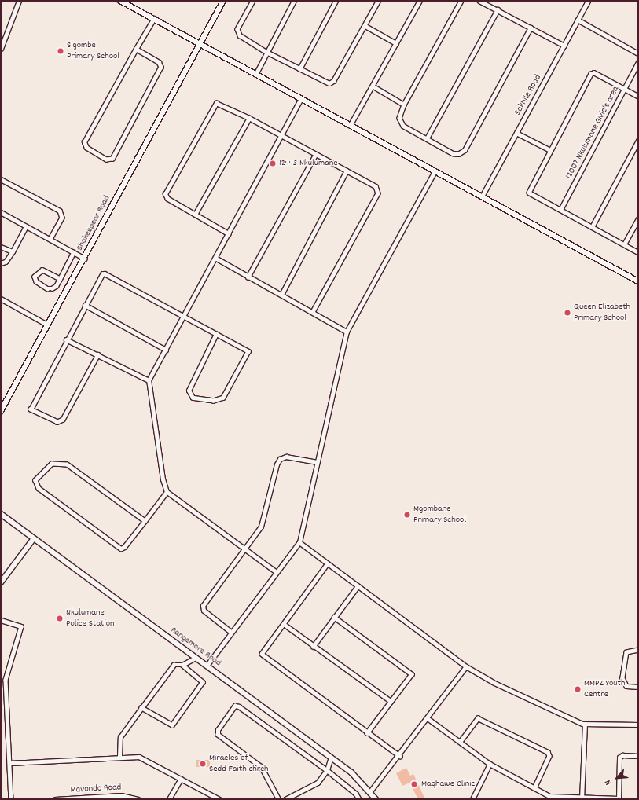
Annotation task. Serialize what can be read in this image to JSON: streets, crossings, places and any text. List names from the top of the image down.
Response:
{
  "streets": {
    "street": [
      "Sakhile Road",
      "12007 Nkulumane Givie's area",
      "Shakespear Road",
      "Rangemore Road",
      "Mavondo Road"
    ]
  },
  "places": [
    "Sigombe Primary School",
    "12443 Nkulumane",
    "Queen Elizabeth Primary School",
    "Mgombane Primary School",
    "Nkulumane Police Station",
    "MMPZ Youth Centre",
    "Miracles of Sedd Faith chrch",
    "Maqhawe Clinic"
  ],
  "north": "bottom left"
}
